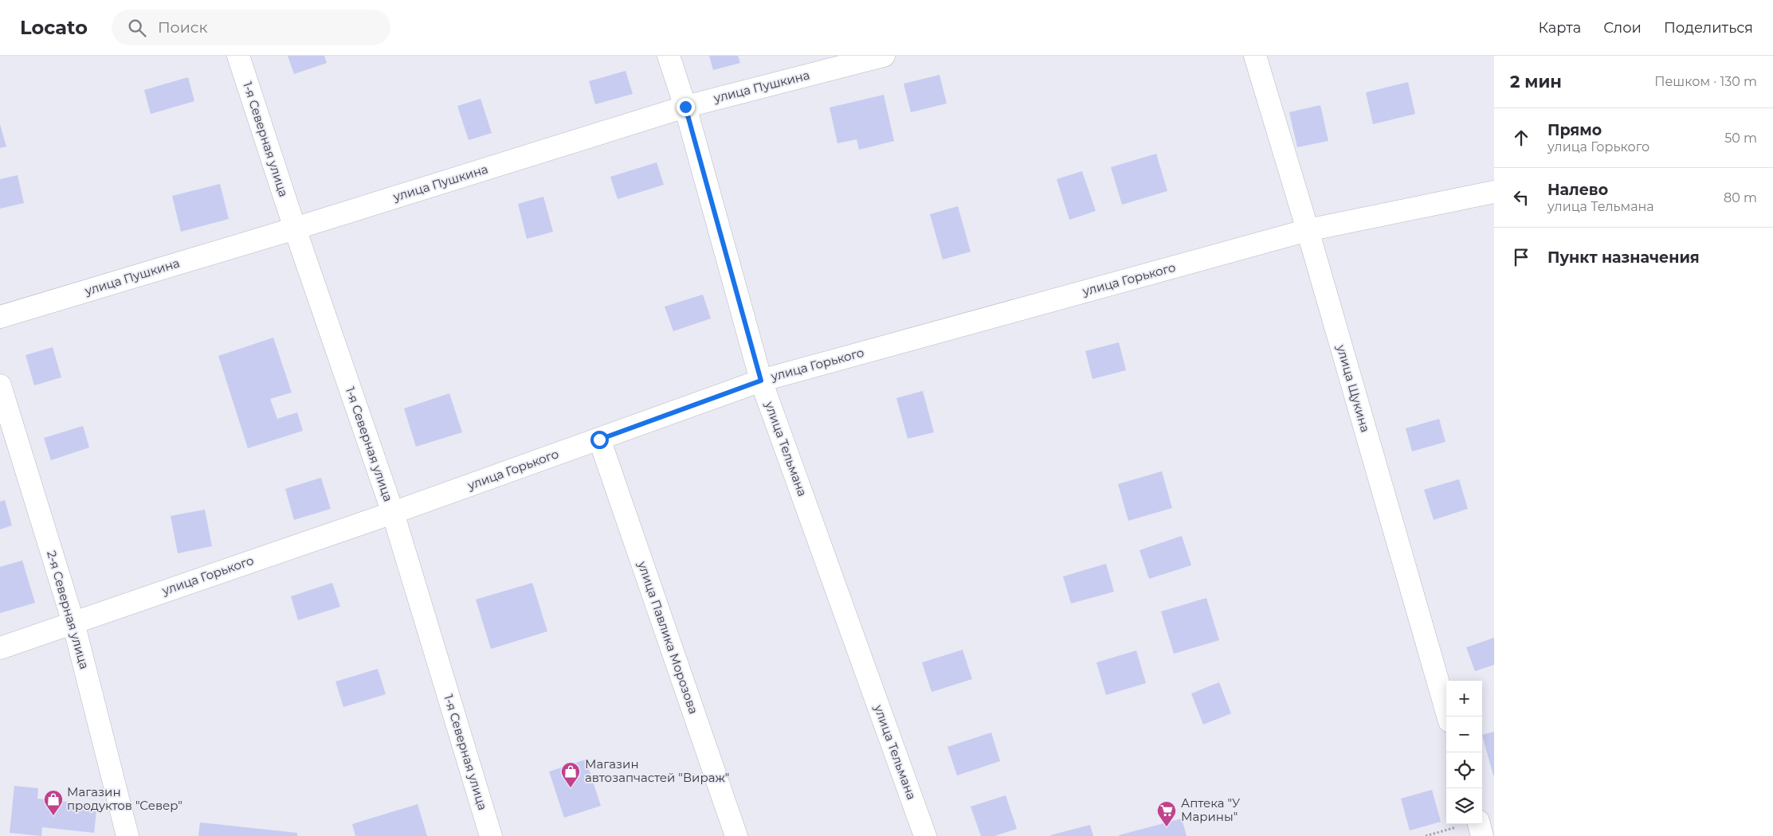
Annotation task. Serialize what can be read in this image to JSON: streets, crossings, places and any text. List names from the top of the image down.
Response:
{
  "streets": {
    "street": [
      "улица Пушкина",
      "1-я Северная улица",
      "улица Горького",
      "улица Щукина",
      "улица Тельмана",
      "2-я Северная улица",
      "улица Павлика Морозова"
    ]
  },
  "crossings": [
    ["улица Пушкина", "1-я Северная улица"],
    ["улица Пушкина", "улица Тельмана"],
    ["1-я Северная улица", "улица Горького"],
    ["улица Горького", "улица Щукина"],
    ["улица Горького", "улица Тельмана"],
    ["улица Горького", "2-я Северная улица"],
    ["улица Горького", "улица Павлика Морозова"]
  ],
  "places": {
    "shop": ["Магазин автозапчастей \"Вираж\"", "Магазин продуктов \"Север\""],
    "supermarket": ["Аптека \"У Марины\""]
  },
  "page": {
    "header": "Locato",
    "search": "Поиск",
    "nav": ["Карта", "Слои", "Поделиться"],
    "heading": ["2 мин", "Пешком · 130 m"],
    "list": [
      ["Прямо", "улица Горького", "50 m"],
      ["Налево", "улица Тельмана", "80 m"],
      "Пункт назначения"
    ],
    "map_buttons": ["+", "−"]
  }
}
